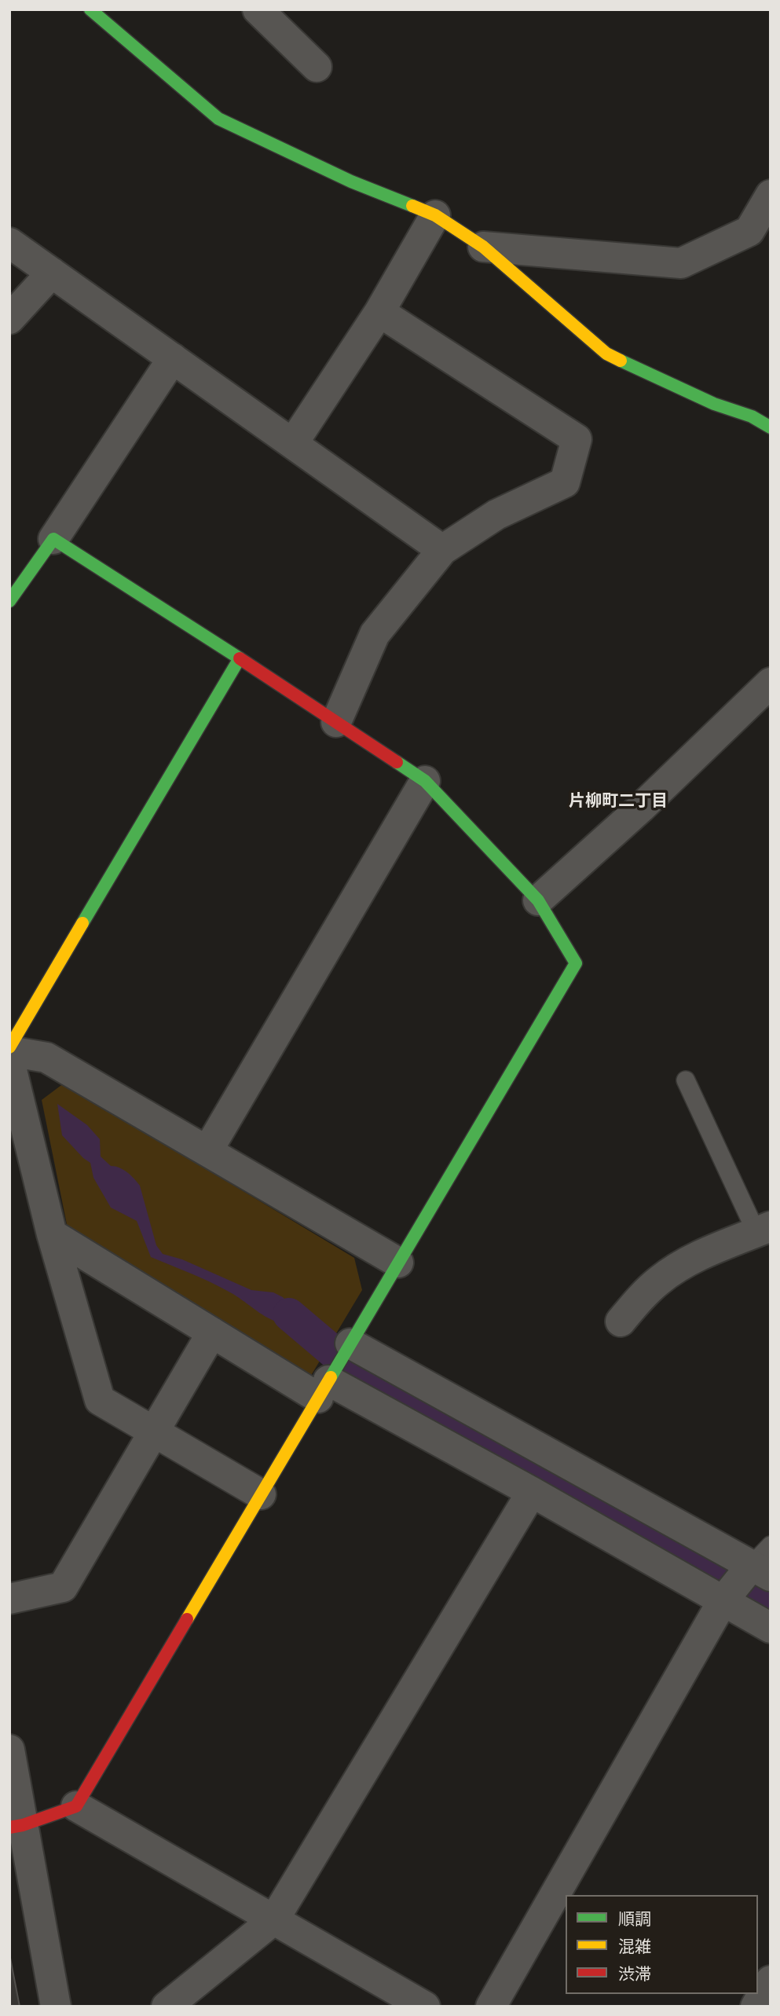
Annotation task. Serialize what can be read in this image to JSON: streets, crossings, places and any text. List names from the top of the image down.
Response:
{
  "districts": ["片柳町二丁目"],
  "legend": ["順調", "混雑", "渋滞"]
}
